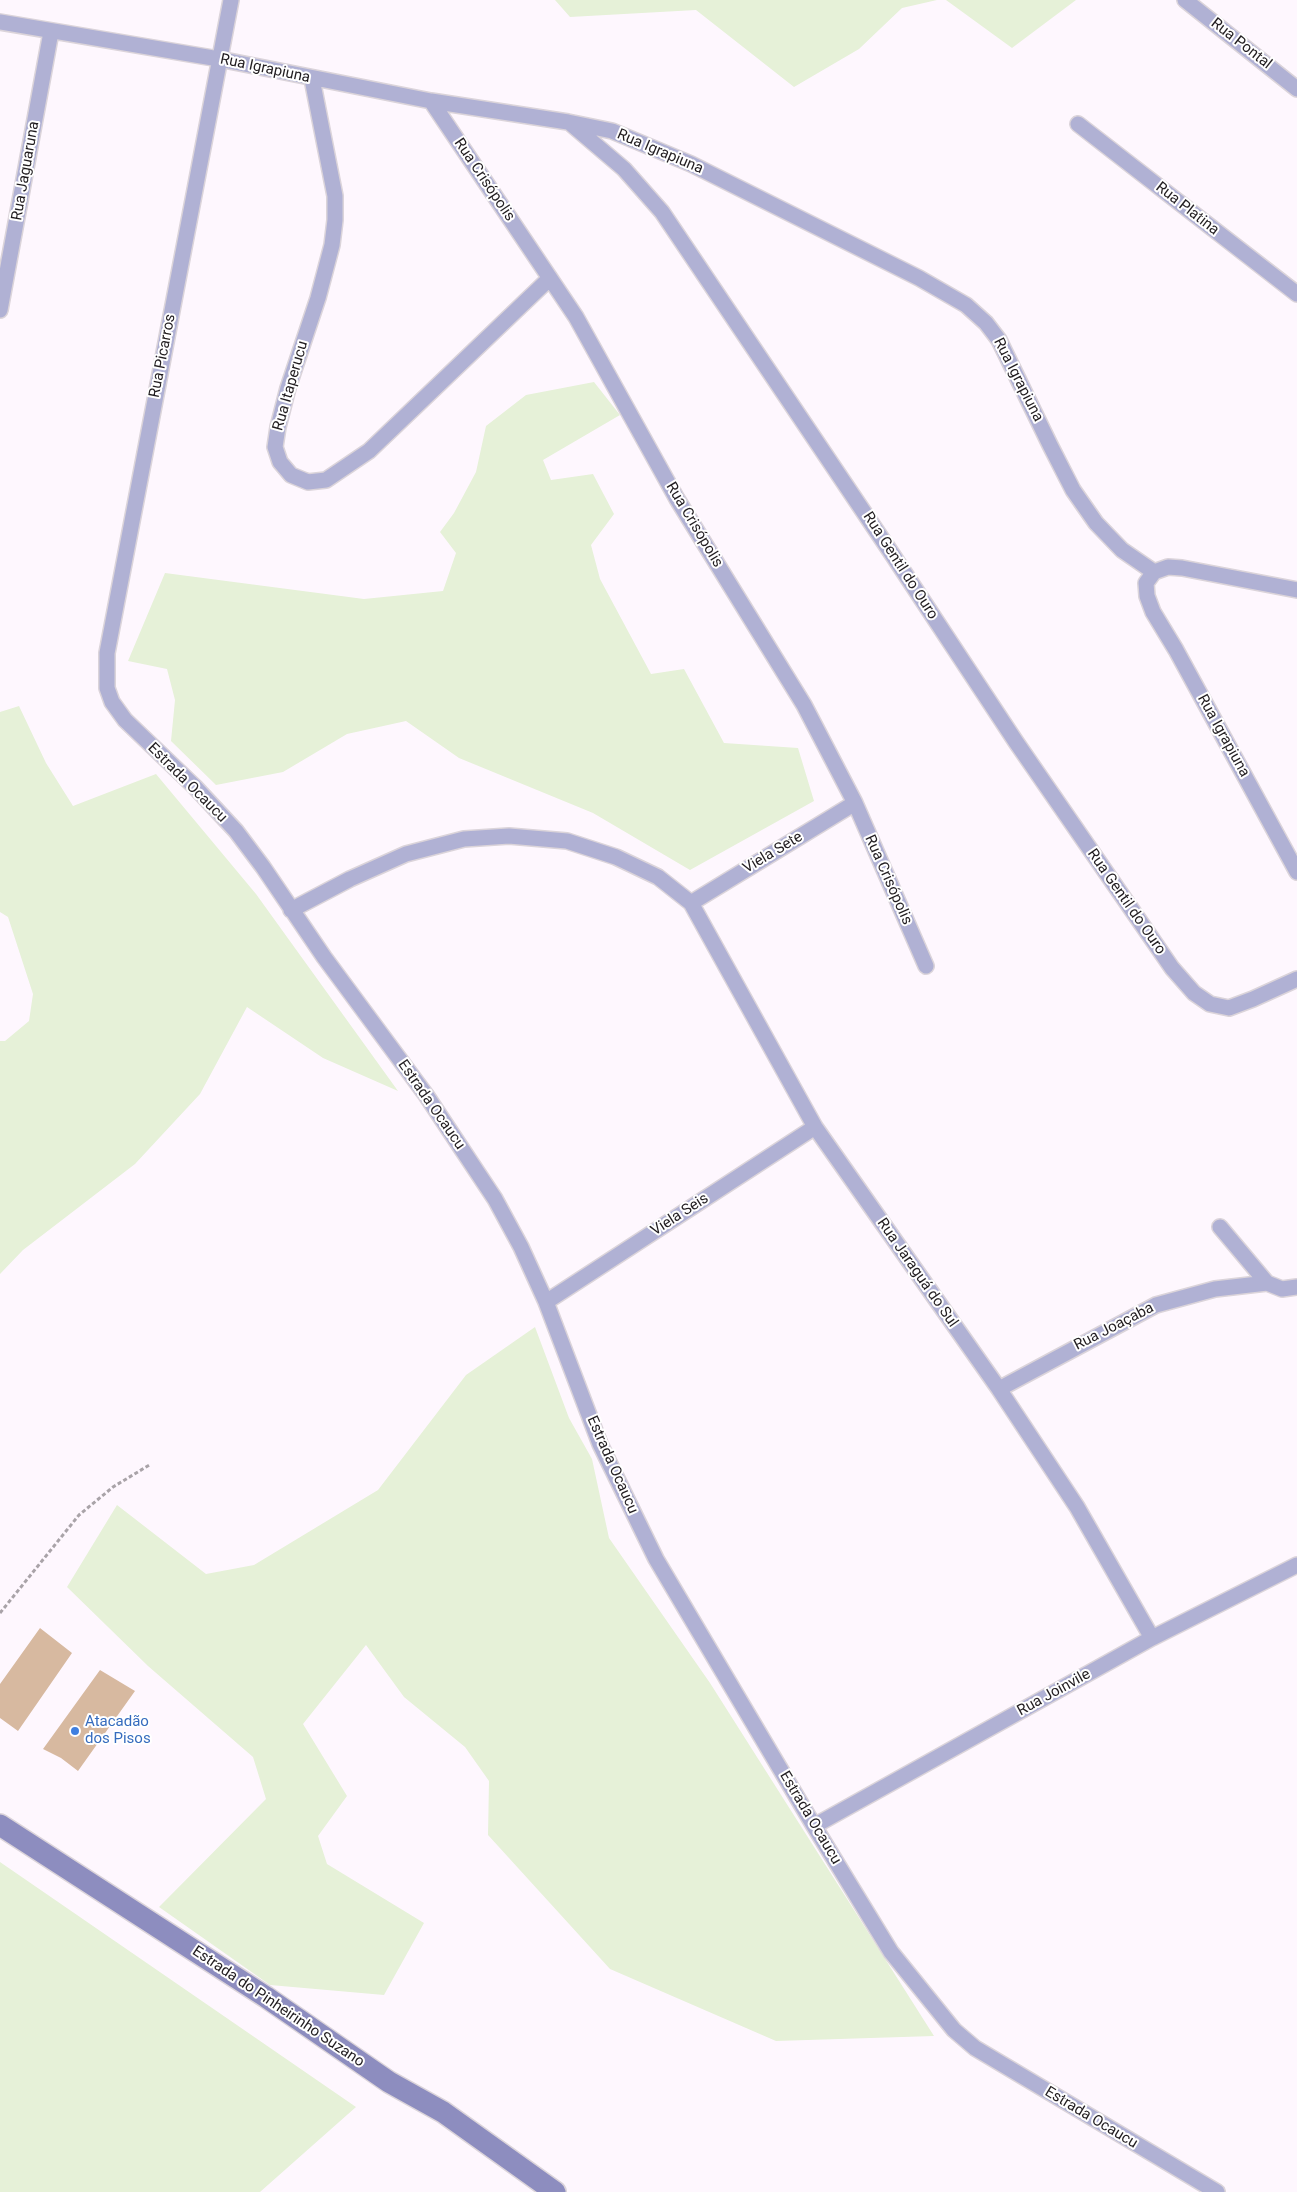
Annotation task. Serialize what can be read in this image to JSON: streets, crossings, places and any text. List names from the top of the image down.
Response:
{
  "streets": {
    "main road": ["Estrada do Pinheirinho Suzano"],
    "street": [
      "Rua Pontal",
      "Rua Igrapiuna",
      "Rua Jaguaruna",
      "Rua Crisópolis",
      "Rua Platina",
      "Rua Picarros",
      "Rua Itaperucu",
      "Rua Gentil do Ouro",
      "Estrada Ocaucu",
      "Viela Sete",
      "Viela Seis",
      "Rua Jaraguá do Sul",
      "Rua Joaçaba",
      "Rua Joinvile"
    ]
  },
  "crossings": [
    ["Rua Igrapiuna", "Rua Jaguaruna"],
    ["Rua Igrapiuna", "Rua Crisópolis"],
    ["Rua Igrapiuna", "Rua Picarros"],
    ["Rua Igrapiuna", "Rua Itaperucu"],
    ["Rua Igrapiuna", "Rua Gentil do Ouro"],
    ["Rua Crisópolis", "Rua Itaperucu"],
    ["Rua Crisópolis", "Viela Sete"],
    ["Rua Picarros", "Estrada Ocaucu"],
    ["Estrada Ocaucu", "Viela Seis"],
    ["Estrada Ocaucu", "Rua Joinvile"],
    ["Viela Sete", "Rua Jaraguá do Sul"],
    ["Viela Seis", "Rua Jaraguá do Sul"],
    ["Rua Jaraguá do Sul", "Rua Joaçaba"],
    ["Rua Jaraguá do Sul", "Rua Joinvile"]
  ],
  "places": ["Atacadão dos Pisos"]
}
